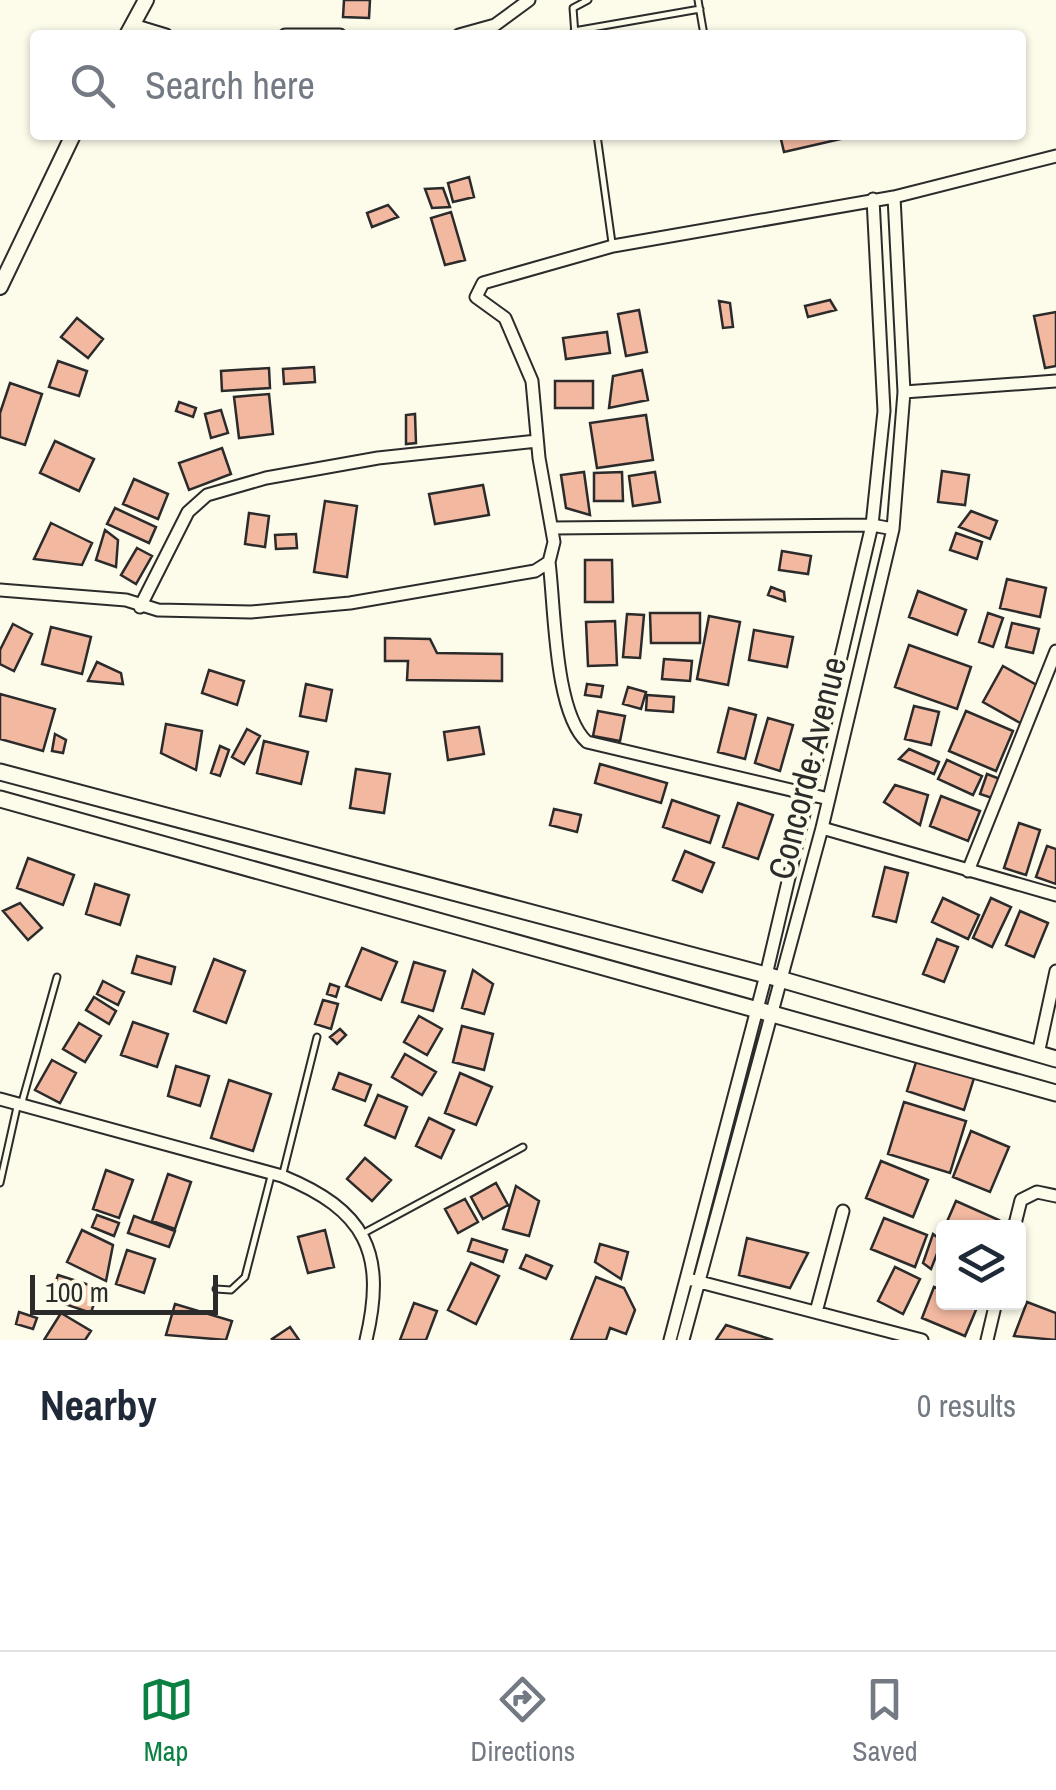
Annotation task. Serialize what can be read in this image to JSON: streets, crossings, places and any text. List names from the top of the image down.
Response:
{
  "streets": {
    "street": ["Concorde Avenue"]
  },
  "scale_bar": "100 m",
  "page": {
    "search": "Search here",
    "scale": "100 m",
    "heading": ["Nearby", "0 results"],
    "nav": ["Map", "Directions", "Saved"]
  }
}
